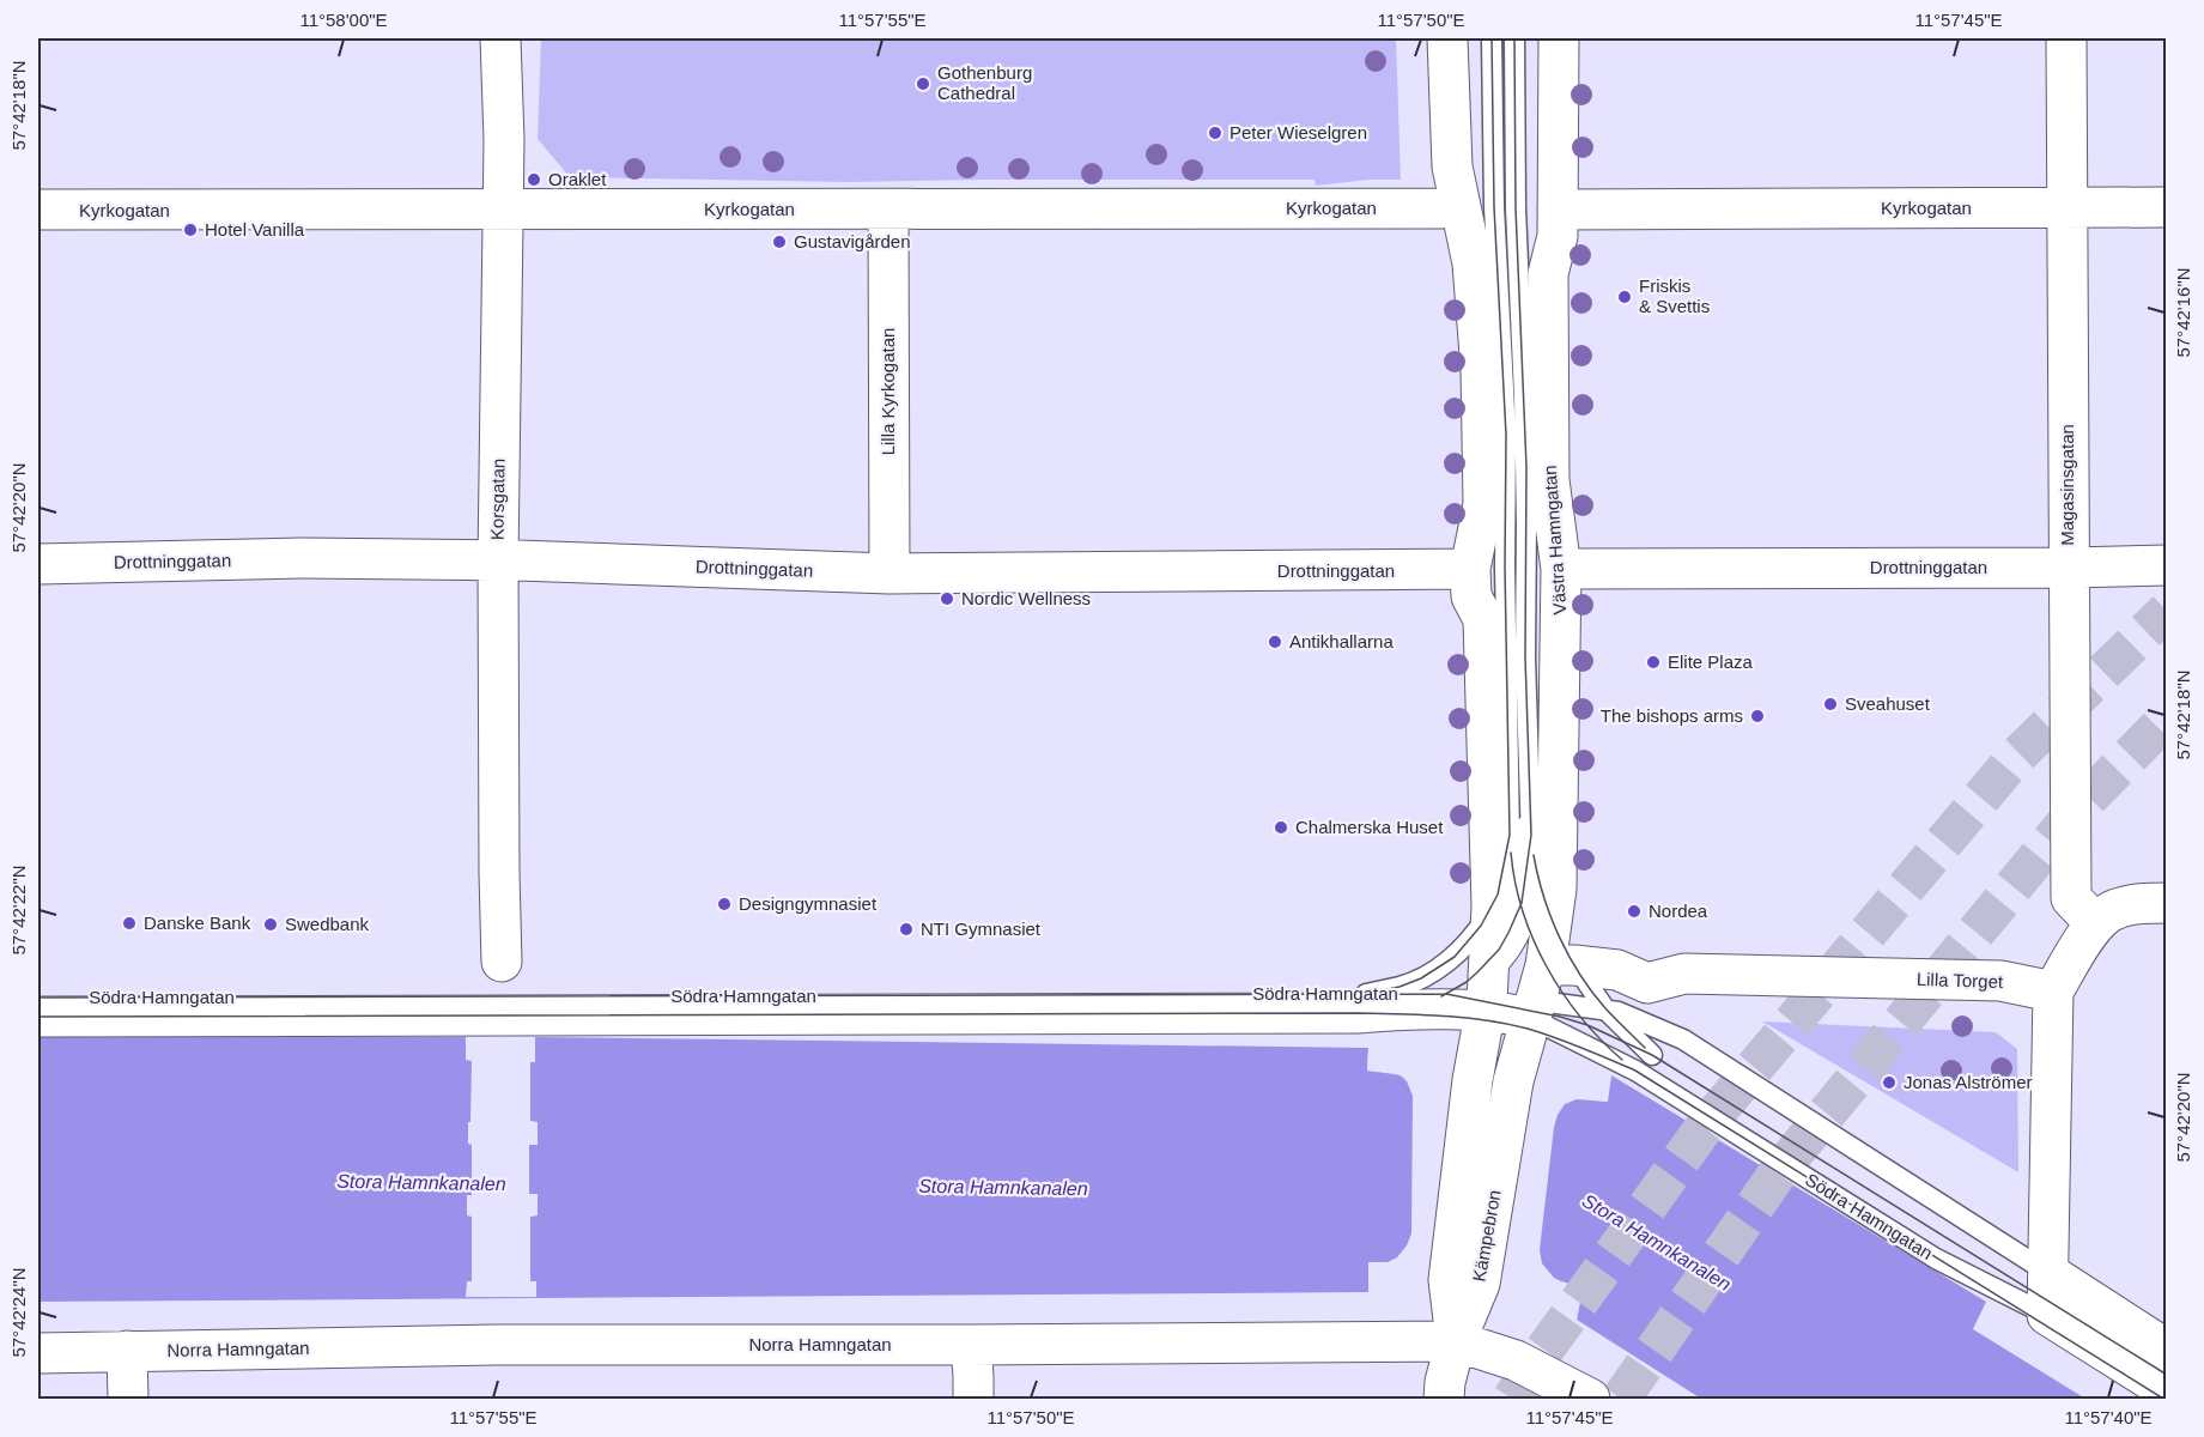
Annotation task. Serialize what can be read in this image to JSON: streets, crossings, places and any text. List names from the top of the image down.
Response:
{
  "streets": {
    "street": [
      "Kyrkogatan",
      "Lilla Kyrkogatan",
      "Magasinsgatan",
      "Korsgatan",
      "Västra Hamngatan",
      "Drottninggatan",
      "Lilla Torget",
      "Södra Hamngatan",
      "Kämpebron",
      "Norra Hamngatan"
    ]
  },
  "crossings": [
    ["Kyrkogatan", "Lilla Kyrkogatan"],
    ["Kyrkogatan", "Magasinsgatan"],
    ["Kyrkogatan", "Korsgatan"],
    ["Kyrkogatan", "Västra Hamngatan"],
    ["Lilla Kyrkogatan", "Drottninggatan"],
    ["Magasinsgatan", "Drottninggatan"],
    ["Korsgatan", "Drottninggatan"],
    ["Västra Hamngatan", "Drottninggatan"],
    ["Västra Hamngatan", "Lilla Torget"],
    ["Västra Hamngatan", "Södra Hamngatan"],
    ["Västra Hamngatan", "Kämpebron"],
    ["Lilla Torget", "Södra Hamngatan"],
    ["Södra Hamngatan", "Kämpebron"],
    ["Kämpebron", "Norra Hamngatan"]
  ],
  "water": ["Stora Hamnkanalen"],
  "places": [
    "Gothenburg Cathedral",
    "Peter Wieselgren",
    "Oraklet",
    "Hotel Vanilla",
    "Gustavigården",
    "Friskis & Svettis",
    "Nordic Wellness",
    "Antikhallarna",
    "Elite Plaza",
    "Sveahuset",
    "The bishops arms",
    "Chalmerska Huset",
    "Designgymnasiet",
    "Nordea",
    "Danske Bank",
    "Swedbank",
    "NTI Gymnasiet",
    "Jonas Alströmer"
  ],
  "coordinates": [
    "11°58'00\"E",
    "11°57'55\"E",
    "11°57'50\"E",
    "11°57'45\"E",
    "57°42'18\"N",
    "57°42'16\"N",
    "57°42'20\"N",
    "57°42'22\"N",
    "57°42'24\"N",
    "11°57'40\"E"
  ]
}
